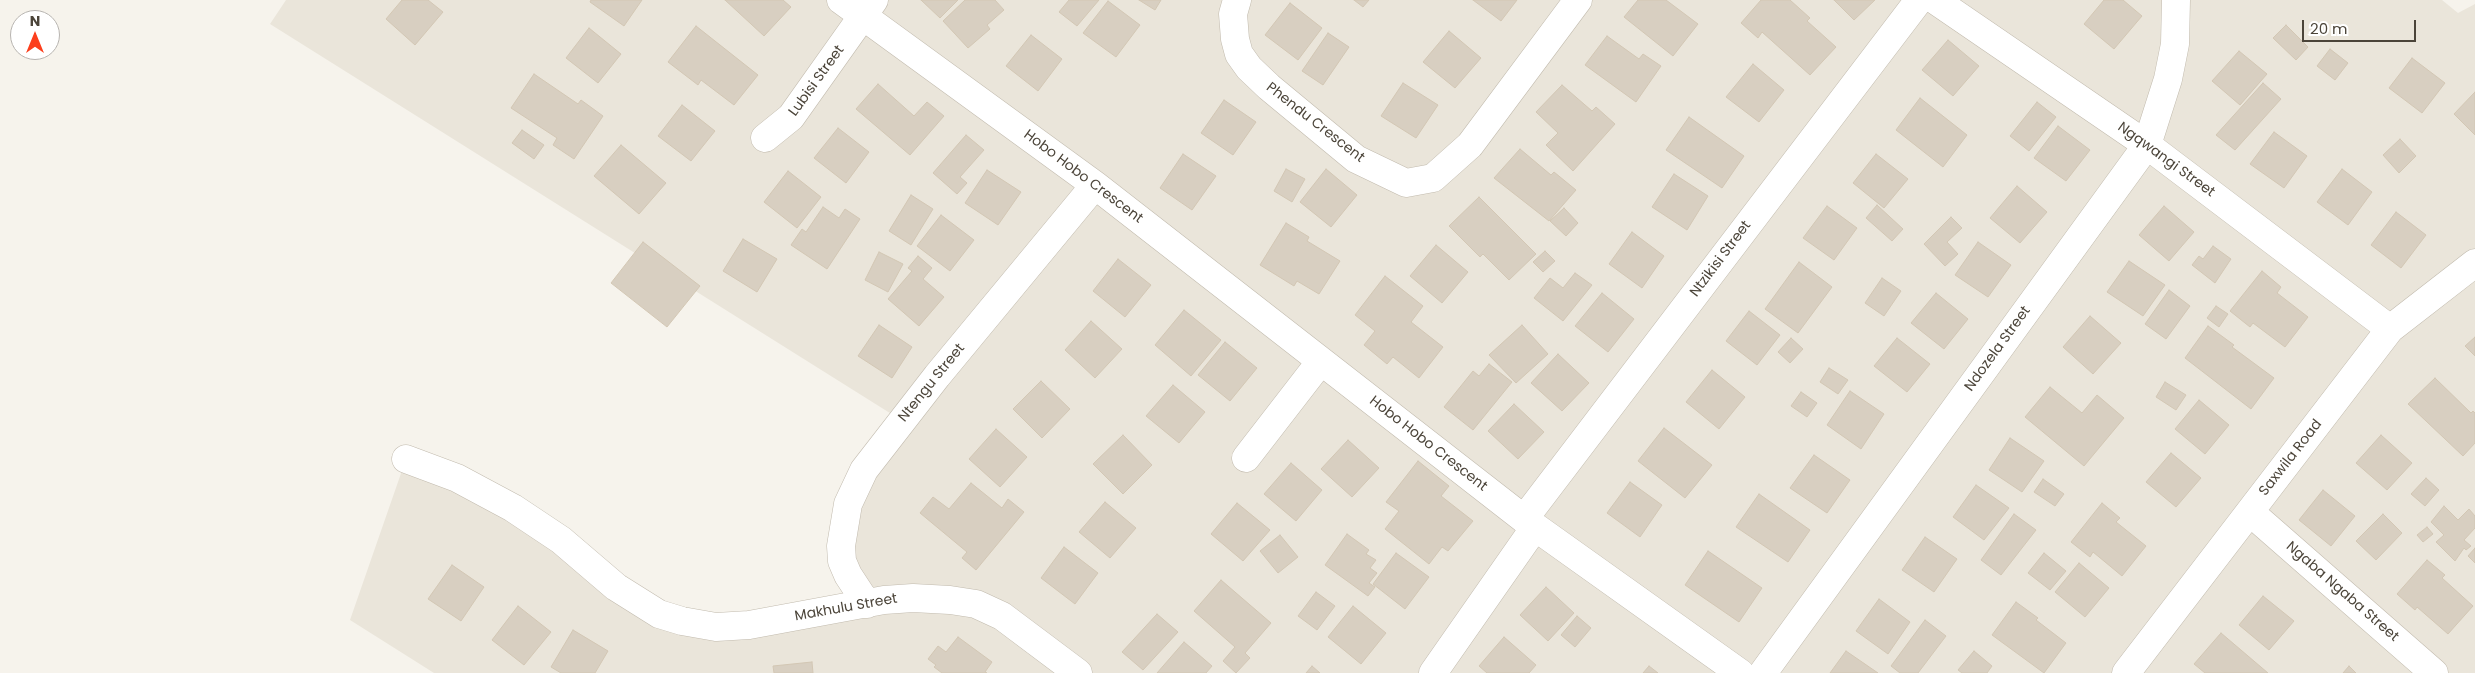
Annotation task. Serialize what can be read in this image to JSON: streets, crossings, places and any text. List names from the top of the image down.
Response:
{
  "streets": {
    "street": [
      "Lubisi Street",
      "Phendu Crescent",
      "Ngqwangi Street",
      "Hobo Hobo Crescent",
      "Ntzikisi Street",
      "Ndozela Street",
      "Ntengu Street",
      "Saxwila Road",
      "Ngaba Ngaba Street",
      "Makhulu Street"
    ]
  },
  "crossings": [
    ["Lubisi Street", "Hobo Hobo Crescent"],
    ["Ngqwangi Street", "Ndozela Street"],
    ["Ngqwangi Street", "Saxwila Road"],
    ["Hobo Hobo Crescent", "Ntzikisi Street"],
    ["Hobo Hobo Crescent", "Ntengu Street"],
    ["Ntengu Street", "Makhulu Street"],
    ["Saxwila Road", "Ngaba Ngaba Street"]
  ],
  "scale_bar": "20 m",
  "north": "top"
}
